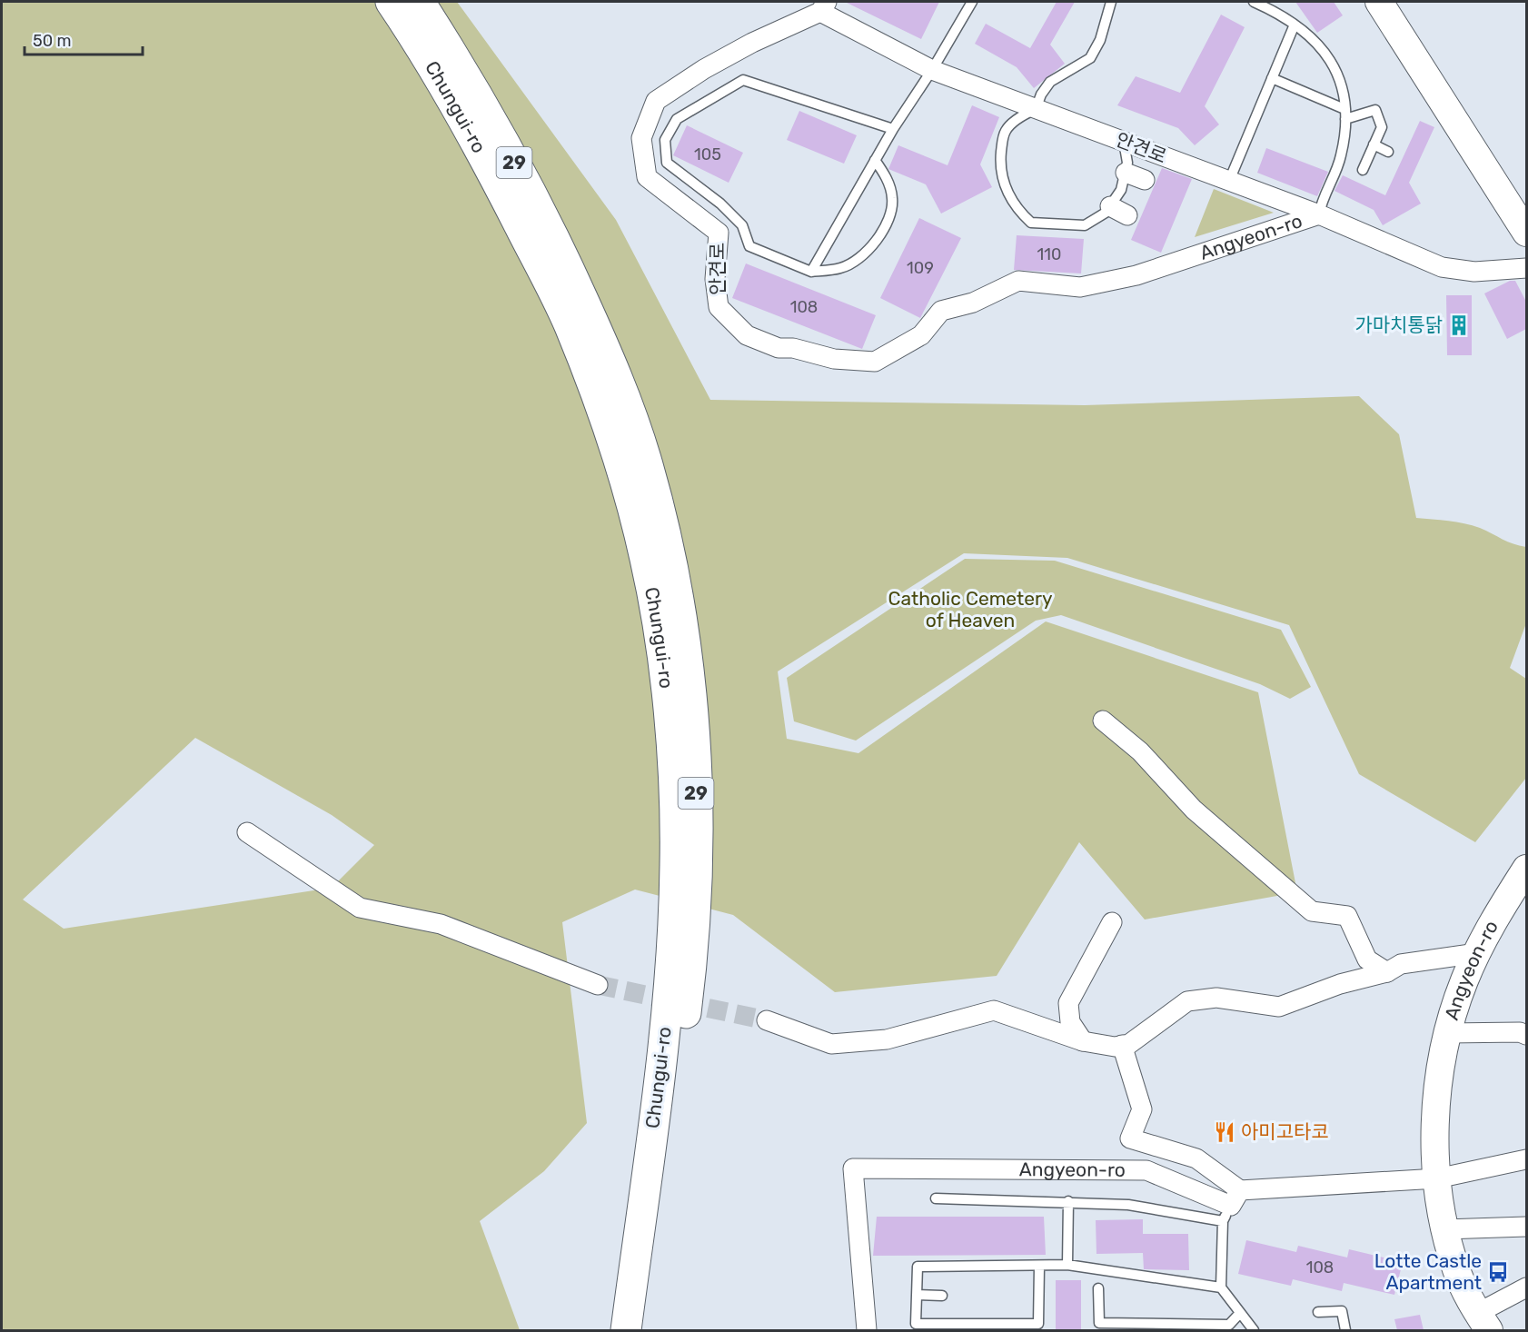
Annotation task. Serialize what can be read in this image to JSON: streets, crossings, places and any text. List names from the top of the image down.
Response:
{
  "streets": {
    "highway": ["Chungui-ro", "29"],
    "main road": ["Angyeon-ro"],
    "street": ["안견로"]
  },
  "crossings": [
    ["안견로", "Angyeon-ro"]
  ],
  "parks": ["Catholic Cemetery of Heaven"],
  "places": {
    "building": ["가마치통닭"],
    "restaurant": ["아미고타코"],
    "bus stop": ["Lotte Castle Apartment"]
  },
  "house_numbers": [
    "105",
    "110",
    "109",
    "108",
    "108"
  ],
  "scale_bar": "50 m"
}
